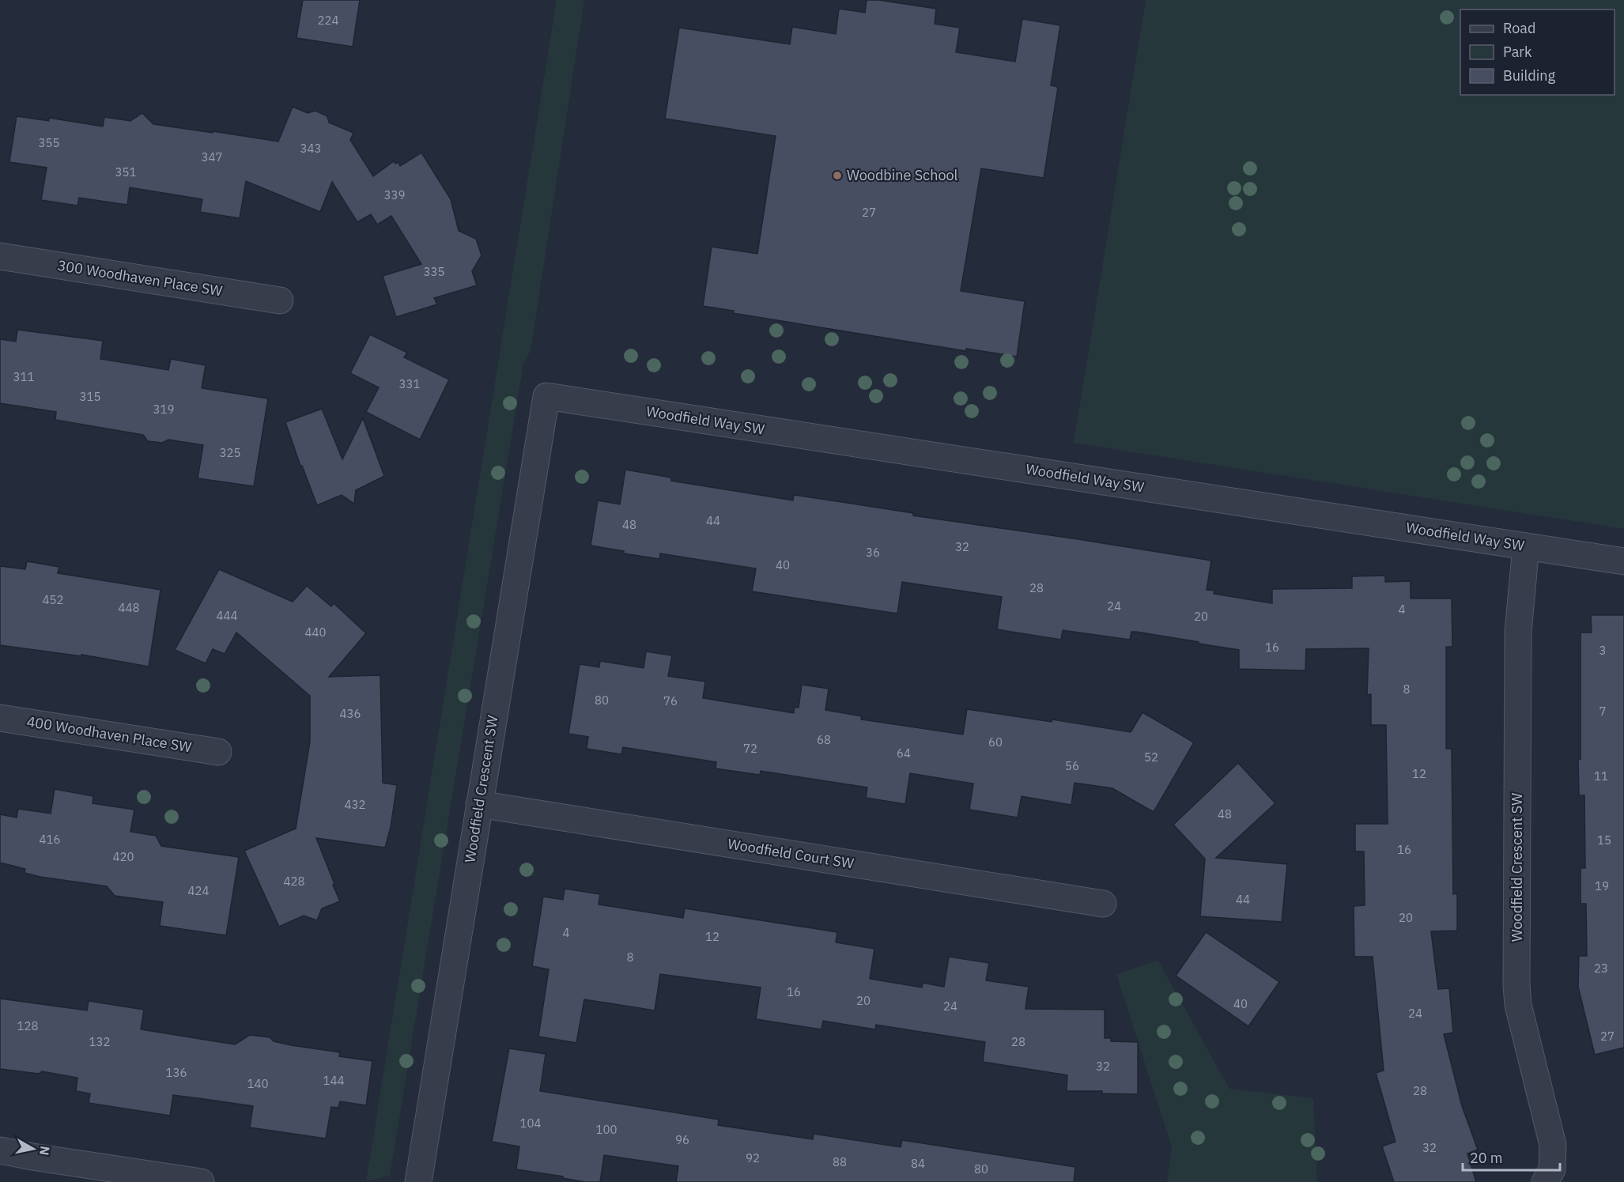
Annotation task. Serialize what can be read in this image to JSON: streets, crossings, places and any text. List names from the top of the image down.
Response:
{
  "streets": {
    "street": [
      "300 Woodhaven Place SW",
      "Woodfield Way SW",
      "400 Woodhaven Place SW",
      "Woodfield Crescent SW",
      "Woodfield Court SW"
    ]
  },
  "crossings": [
    ["Woodfield Way SW", "Woodfield Crescent SW"],
    ["Woodfield Crescent SW", "Woodfield Court SW"]
  ],
  "places": ["Woodbine School"],
  "house_numbers": [
    "224",
    "355",
    "343",
    "347",
    "351",
    "339",
    "27",
    "335",
    "311",
    "331",
    "315",
    "319",
    "325",
    "44",
    "48",
    "32",
    "36",
    "40",
    "28",
    "452",
    "24",
    "448",
    "4",
    "444",
    "20",
    "440",
    "16",
    "3",
    "8",
    "80",
    "76",
    "7",
    "436",
    "68",
    "60",
    "72",
    "64",
    "52",
    "56",
    "12",
    "11",
    "432",
    "48",
    "416",
    "15",
    "16",
    "420",
    "428",
    "19",
    "424",
    "44",
    "20",
    "4",
    "12",
    "8",
    "23",
    "16",
    "20",
    "40",
    "24",
    "24",
    "128",
    "27",
    "132",
    "28",
    "32",
    "136",
    "144",
    "140",
    "28",
    "104",
    "100",
    "96",
    "32",
    "92",
    "88",
    "84",
    "80"
  ],
  "legend": ["Road", "Park", "Building"],
  "scale_bar": "20 m",
  "north": "right"
}
